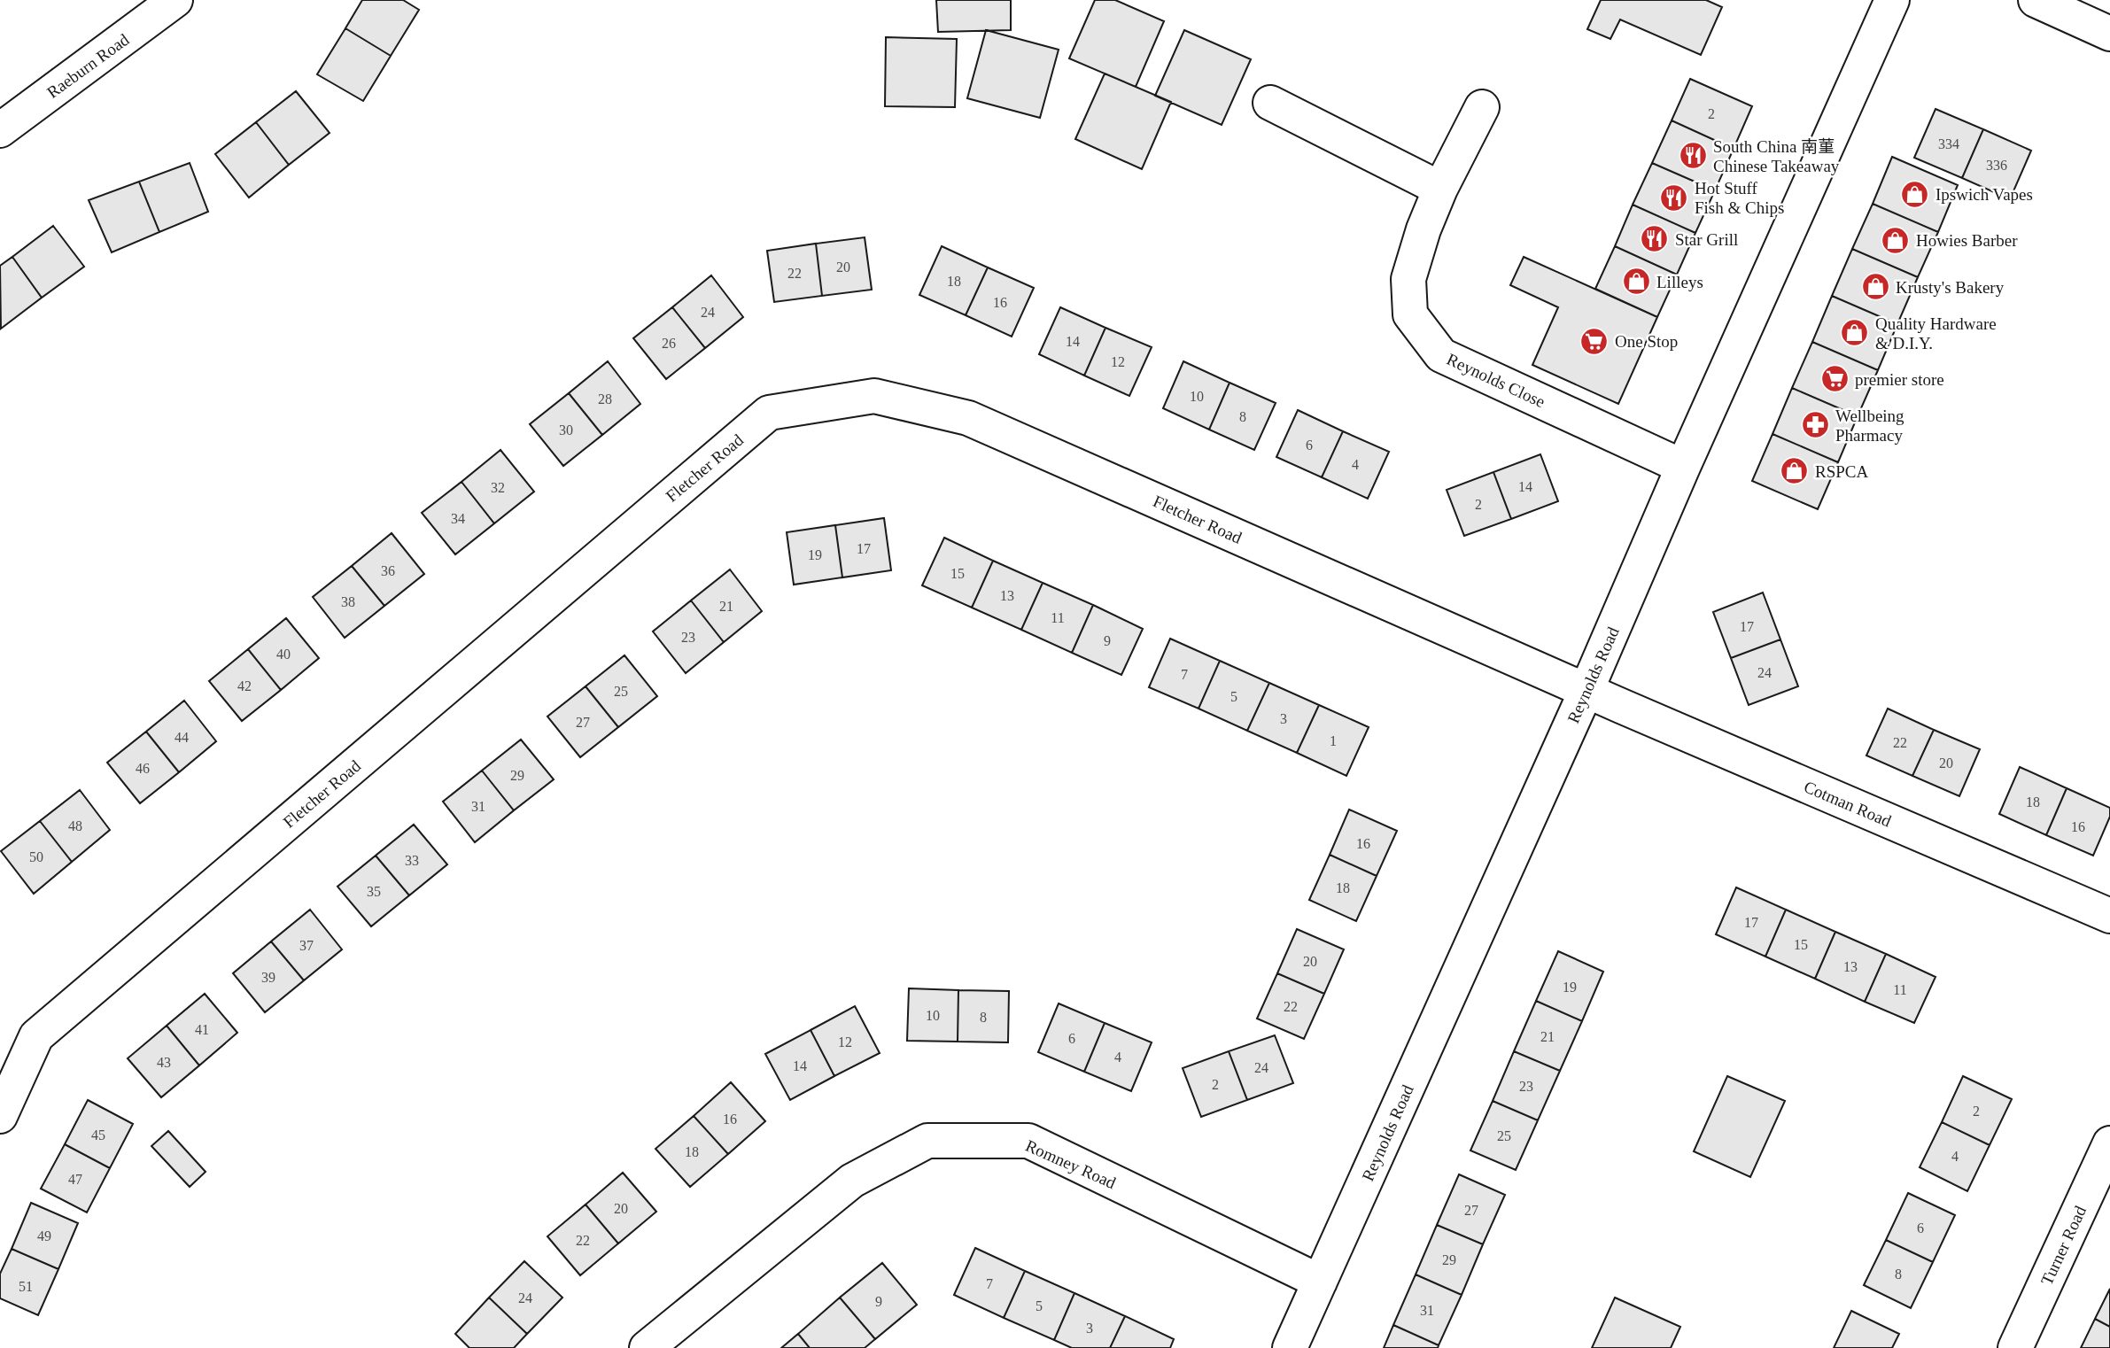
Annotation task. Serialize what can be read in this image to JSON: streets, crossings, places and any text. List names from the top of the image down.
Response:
{
  "streets": {
    "street": [
      "Raeburn Road",
      "Reynolds Close",
      "Fletcher Road",
      "Reynolds Road",
      "Cotman Road",
      "Romney Road",
      "Turner Road"
    ]
  },
  "crossings": [
    ["Reynolds Close", "Reynolds Road"],
    ["Fletcher Road", "Reynolds Road"],
    ["Fletcher Road", "Cotman Road"],
    ["Reynolds Road", "Cotman Road"],
    ["Reynolds Road", "Romney Road"]
  ],
  "places": {
    "restaurant": ["South China 南菫 Chinese Takeaway", "Hot Stuff Fish & Chips", "Star Grill"],
    "shop": [
      "Ipswich Vapes",
      "Howies Barber",
      "Lilleys",
      "Krusty's Bakery",
      "Quality Hardware & D.I.Y.",
      "RSPCA"
    ],
    "supermarket": ["One Stop", "premier store"],
    "pharmacy": ["Wellbeing Pharmacy"]
  },
  "house_numbers": [
    "2",
    "334",
    "336",
    "20",
    "22",
    "18",
    "16",
    "24",
    "14",
    "26",
    "12",
    "10",
    "28",
    "8",
    "30",
    "6",
    "4",
    "14",
    "32",
    "2",
    "34",
    "17",
    "19",
    "36",
    "15",
    "13",
    "38",
    "21",
    "11",
    "17",
    "23",
    "9",
    "40",
    "24",
    "7",
    "42",
    "25",
    "5",
    "3",
    "27",
    "44",
    "1",
    "22",
    "20",
    "46",
    "29",
    "18",
    "31",
    "48",
    "16",
    "16",
    "50",
    "33",
    "18",
    "35",
    "17",
    "15",
    "37",
    "20",
    "13",
    "39",
    "19",
    "11",
    "22",
    "10",
    "8",
    "41",
    "21",
    "6",
    "12",
    "4",
    "43",
    "14",
    "24",
    "2",
    "23",
    "2",
    "16",
    "45",
    "25",
    "18",
    "4",
    "47",
    "20",
    "27",
    "6",
    "49",
    "22",
    "29",
    "8",
    "7",
    "51",
    "24",
    "9",
    "5",
    "31",
    "3"
  ]
}
